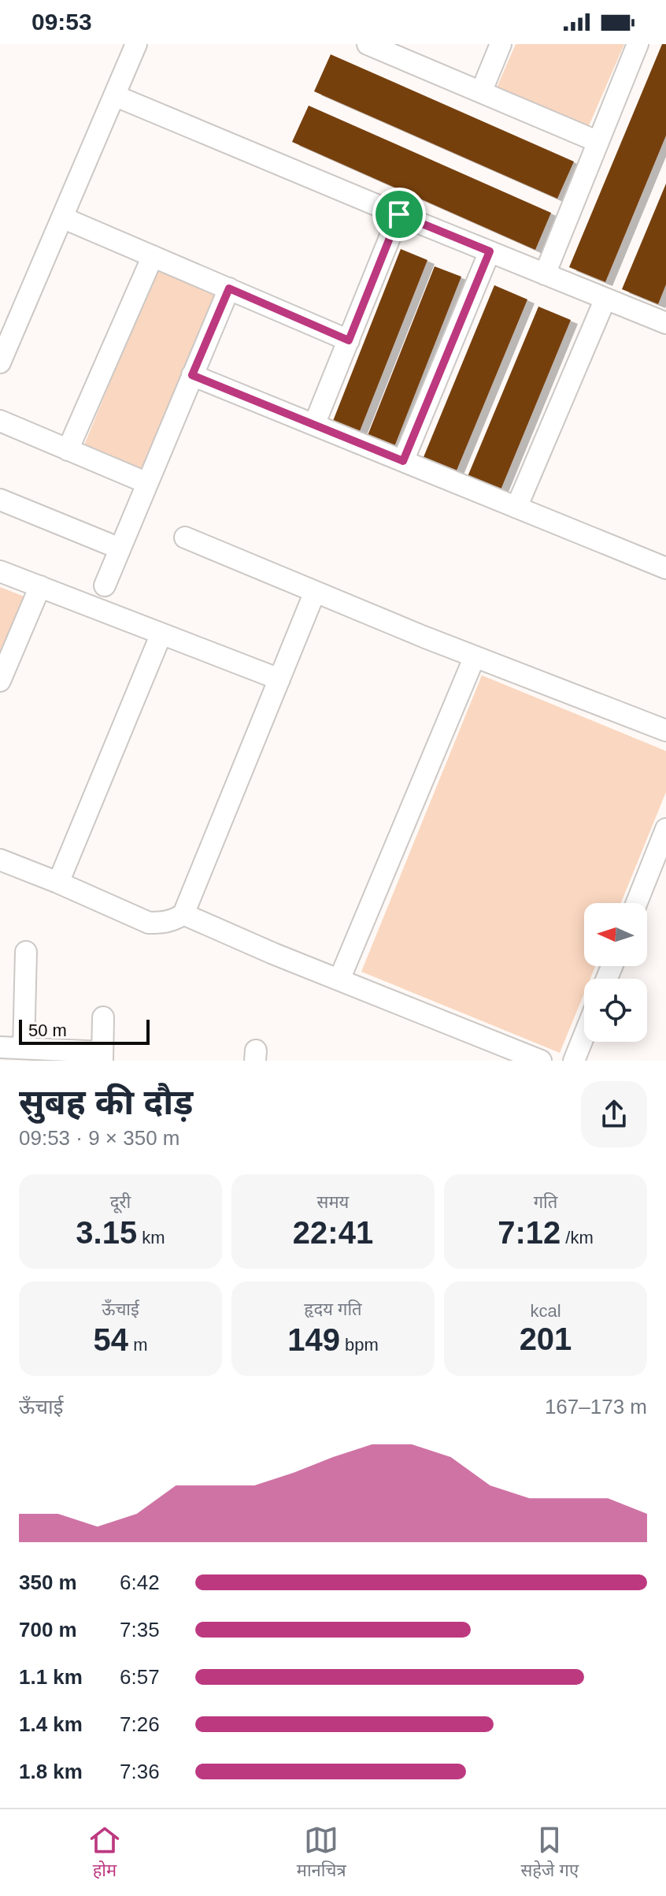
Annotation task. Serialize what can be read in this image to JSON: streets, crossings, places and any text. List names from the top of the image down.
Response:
{
  "scale_bar": "50 m",
  "north": "left",
  "page": {
    "status": "09:53",
    "scale": "50 m",
    "heading": ["सुबह की दौड़", "09:53 · 9 × 350 m"],
    "stats": [
      ["दूरी", "3.15 km"],
      ["समय", "22:41"],
      ["गति", "7:12 /km"],
      ["ऊँचाई", "54 m"],
      ["हृदय गति", "149 bpm"],
      ["kcal", "201"]
    ],
    "chart": ["ऊँचाई", "167–173 m"],
    "list": [
      {
        "name": "350 m",
        "note": "6:42"
      },
      {
        "name": "700 m",
        "note": "7:35"
      },
      {
        "name": "1.1 km",
        "note": "6:57"
      },
      {
        "name": "1.4 km",
        "note": "7:26"
      },
      {
        "name": "1.8 km",
        "note": "7:36"
      }
    ],
    "tabs": ["होम", "मानचित्र", "सहेजे गए"]
  }
}
